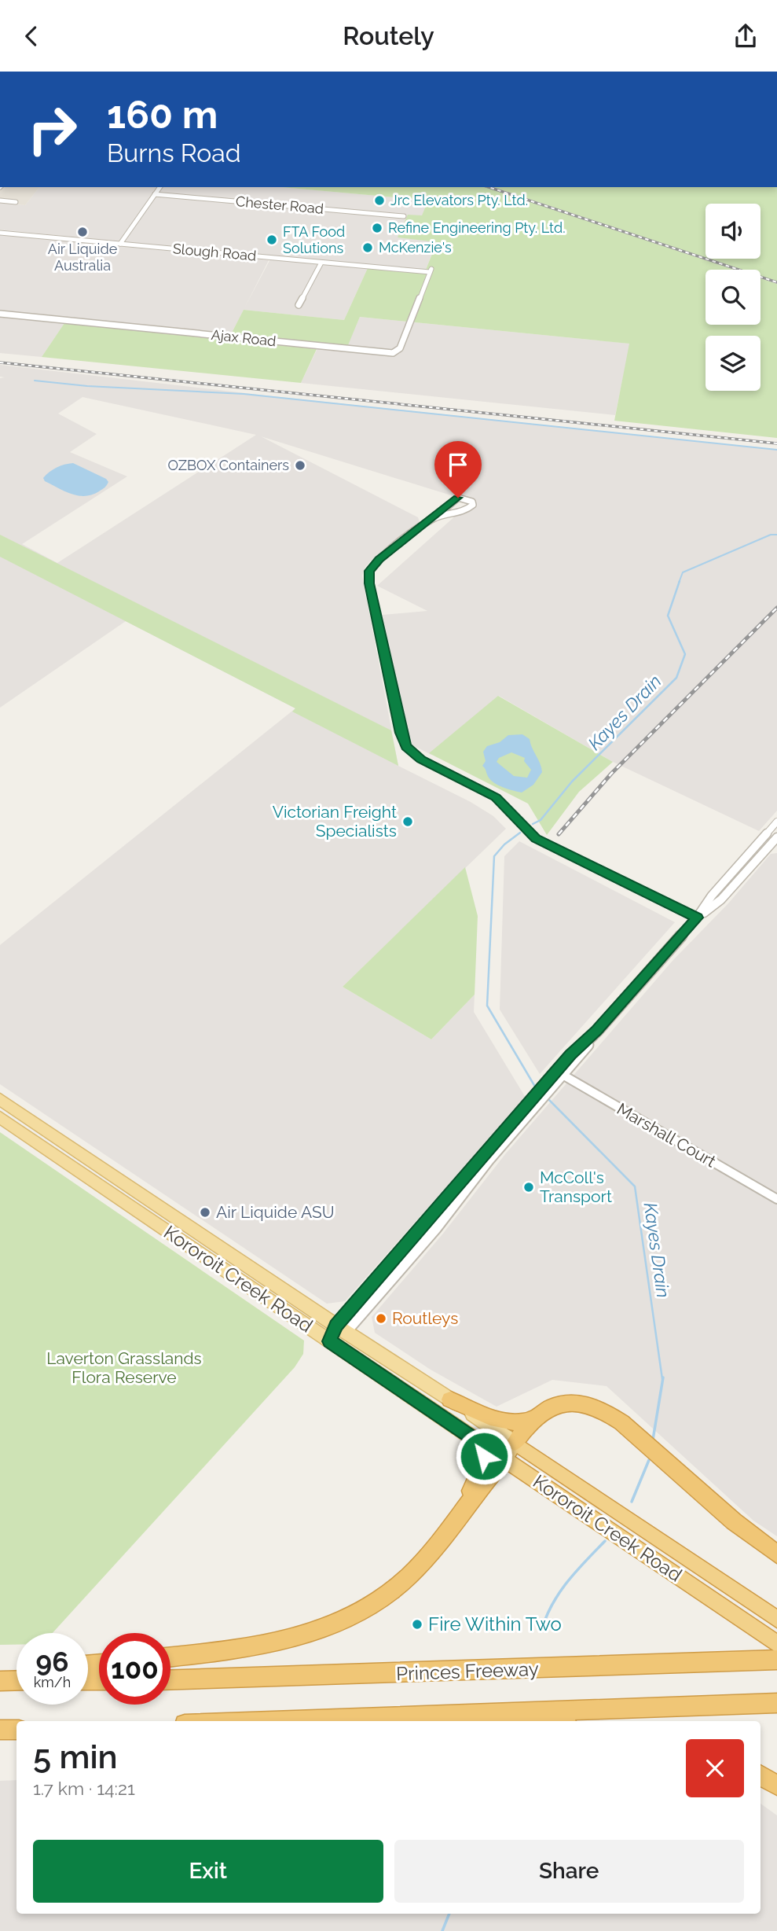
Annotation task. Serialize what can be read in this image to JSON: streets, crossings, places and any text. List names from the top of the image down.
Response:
{
  "streets": {
    "highway": ["Kororoit Creek Road", "Princes Freeway"],
    "street": [
      "Chester Road",
      "Slough Road",
      "Ajax Road",
      "Marshall Court"
    ]
  },
  "crossings": [
    ["Slough Road", "Ajax Road"]
  ],
  "water": ["Kayes Drain"],
  "parks": ["Laverton Grasslands Flora Reserve"],
  "places": [
    "Jrc Elevators Pty. Ltd.",
    "Refine Engineering Pty. Ltd.",
    "Air Liquide Australia",
    "FTA Food Solutions",
    "McKenzie's",
    "OZBOX Containers",
    "Victorian Freight Specialists",
    "McColl's Transport",
    "Air Liquide ASU",
    "Routleys",
    "Fire Within Two"
  ],
  "page": {
    "header": "Routely",
    "turn": ["160 m", "Burns Road"],
    "speed": "96 km/h",
    "limit": "100",
    "heading": ["5 min", "1.7 km · 14:21"],
    "buttons": ["Exit", "Share"]
  }
}
